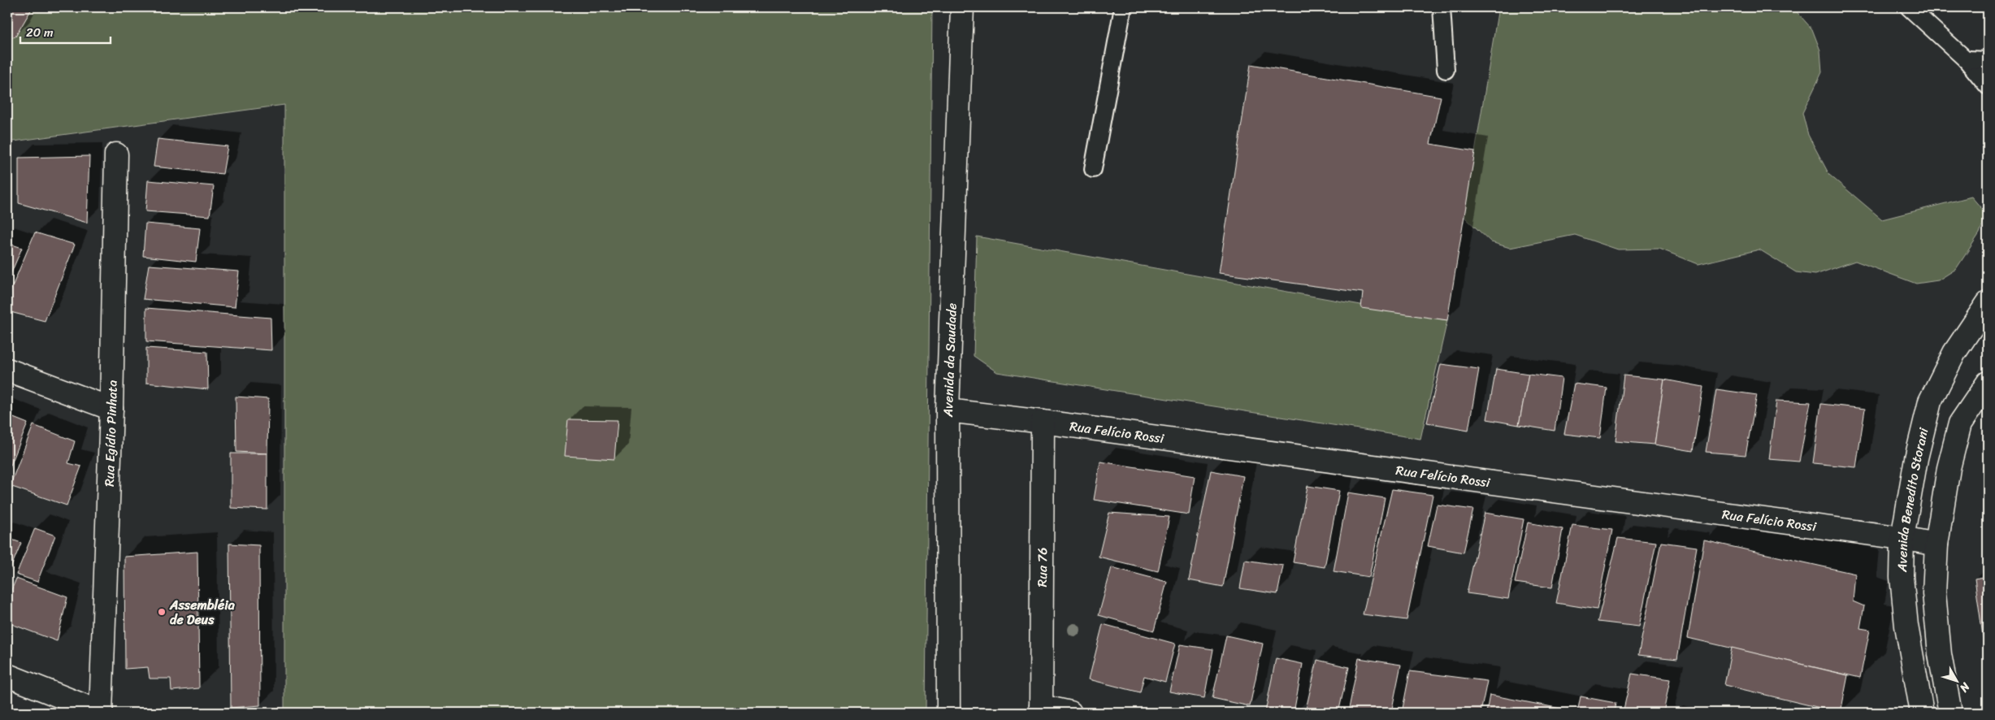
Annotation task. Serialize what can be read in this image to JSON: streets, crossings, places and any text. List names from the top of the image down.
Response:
{
  "streets": {
    "street": [
      "Avenida da Saudade",
      "Rua Felício Rossi",
      "Rua Egídio Pinhata",
      "Avenida Benedito Storani",
      "Rua 76"
    ]
  },
  "crossings": [
    ["Avenida da Saudade", "Rua Felício Rossi"],
    ["Rua Felício Rossi", "Avenida Benedito Storani"],
    ["Rua Felício Rossi", "Rua 76"]
  ],
  "places": ["Assembléia de Deus"],
  "scale_bar": "20 m",
  "north": "bottom right"
}
